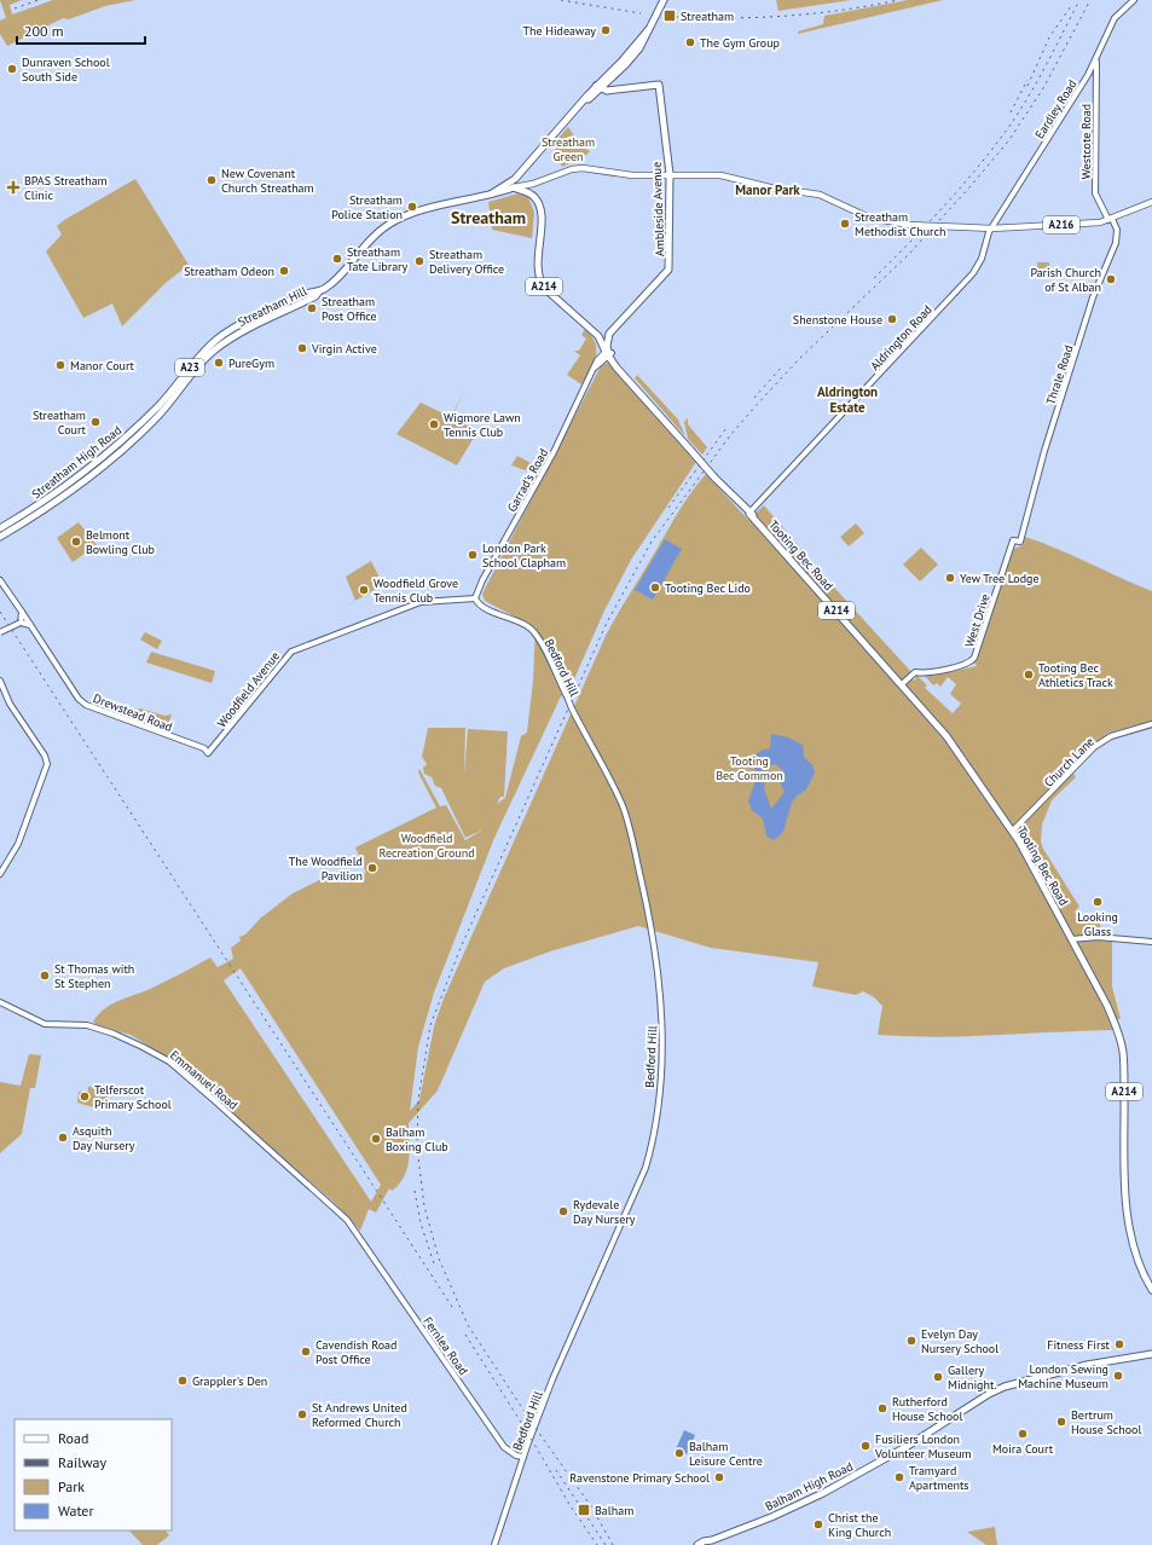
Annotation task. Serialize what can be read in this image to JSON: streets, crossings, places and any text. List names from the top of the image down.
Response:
{
  "streets": {
    "highway": [
      "Ambleside Avenue",
      "A214",
      "Streatham Hill",
      "A23",
      "Streatham High Road",
      "Tooting Bec Road",
      "Balham High Road"
    ],
    "main road": ["A216"],
    "street": [
      "Eardley Road",
      "Westcote Road",
      "Aldrington Road",
      "Thrale Road",
      "Garrad's Road",
      "West Drive",
      "Bedford Hill",
      "Woodfield Avenue",
      "Drewstead Road",
      "Church Lane",
      "Emmanuel Road",
      "Fernlea Road"
    ]
  },
  "crossings": [
    ["Eardley Road", "Westcote Road"],
    ["Eardley Road", "A216"],
    ["Eardley Road", "Aldrington Road"],
    ["Westcote Road", "A216"],
    ["Westcote Road", "Thrale Road"],
    ["Ambleside Avenue", "A216"],
    ["A216", "Aldrington Road"],
    ["A216", "Thrale Road"],
    ["A216", "Streatham High Road"],
    ["A214", "Garrad's Road"],
    ["A214", "Tooting Bec Road"],
    ["Streatham Hill", "Streatham High Road"],
    ["Aldrington Road", "Tooting Bec Road"],
    ["Thrale Road", "West Drive"],
    ["Garrad's Road", "Tooting Bec Road"],
    ["Garrad's Road", "Bedford Hill"],
    ["Garrad's Road", "Woodfield Avenue"],
    ["Tooting Bec Road", "West Drive"],
    ["Tooting Bec Road", "Church Lane"],
    ["Bedford Hill", "Woodfield Avenue"],
    ["Bedford Hill", "Fernlea Road"],
    ["Woodfield Avenue", "Drewstead Road"],
    ["Emmanuel Road", "Fernlea Road"]
  ],
  "districts": ["Manor Park", "Streatham", "Aldrington Estate"],
  "parks": ["Streatham Green", "Tooting Bec Common", "Woodfield Recreation Ground"],
  "places": {
    "transit": ["Streatham", "Balham"],
    "other": [
      "The Hideaway",
      "The Gym Group",
      "Dunraven School South Side",
      "New Covenant Church Streatham",
      "Streatham Police Station",
      "Streatham Methodist Church",
      "Streatham Tate Library",
      "Streatham Delivery Office",
      "Streatham Odeon",
      "Parish Church of St Alban",
      "Streatham Post Office",
      "Shenstone House",
      "Virgin Active",
      "PureGym",
      "Manor Court",
      "Streatham Court",
      "Wigmore Lawn Tennis Club",
      "Belmont Bowling Club",
      "London Park School Clapham",
      "Yew Tree Lodge",
      "Tooting Bec Lido",
      "Woodfield Grove Tennis Club",
      "Tooting Bec Athletics Track",
      "The Woodfield Pavilion",
      "Looking Glass",
      "St Thomas with St Stephen",
      "Telferscot Primary School",
      "Asquith Day Nursery",
      "Balham Boxing Club",
      "Rydevale Day Nursery",
      "Evelyn Day Nursery School",
      "Fitness First",
      "Cavendish Road Post Office",
      "London Sewing Machine Museum",
      "Gallery Midnight.",
      "Grappler's Den",
      "Rutherford House School",
      "St Andrews United Reformed Church",
      "Bertrum House School",
      "Moira Court",
      "Fusiliers London Volunteer Museum",
      "Balham Leisure Centre",
      "Ravenstone Primary School",
      "Tramyard Apartments",
      "Christ the King Church"
    ],
    "health": ["BPAS Streatham Clinic"]
  },
  "legend": [
    "Road",
    "Railway",
    "Park",
    "Water"
  ],
  "scale_bar": "200 m"
}
